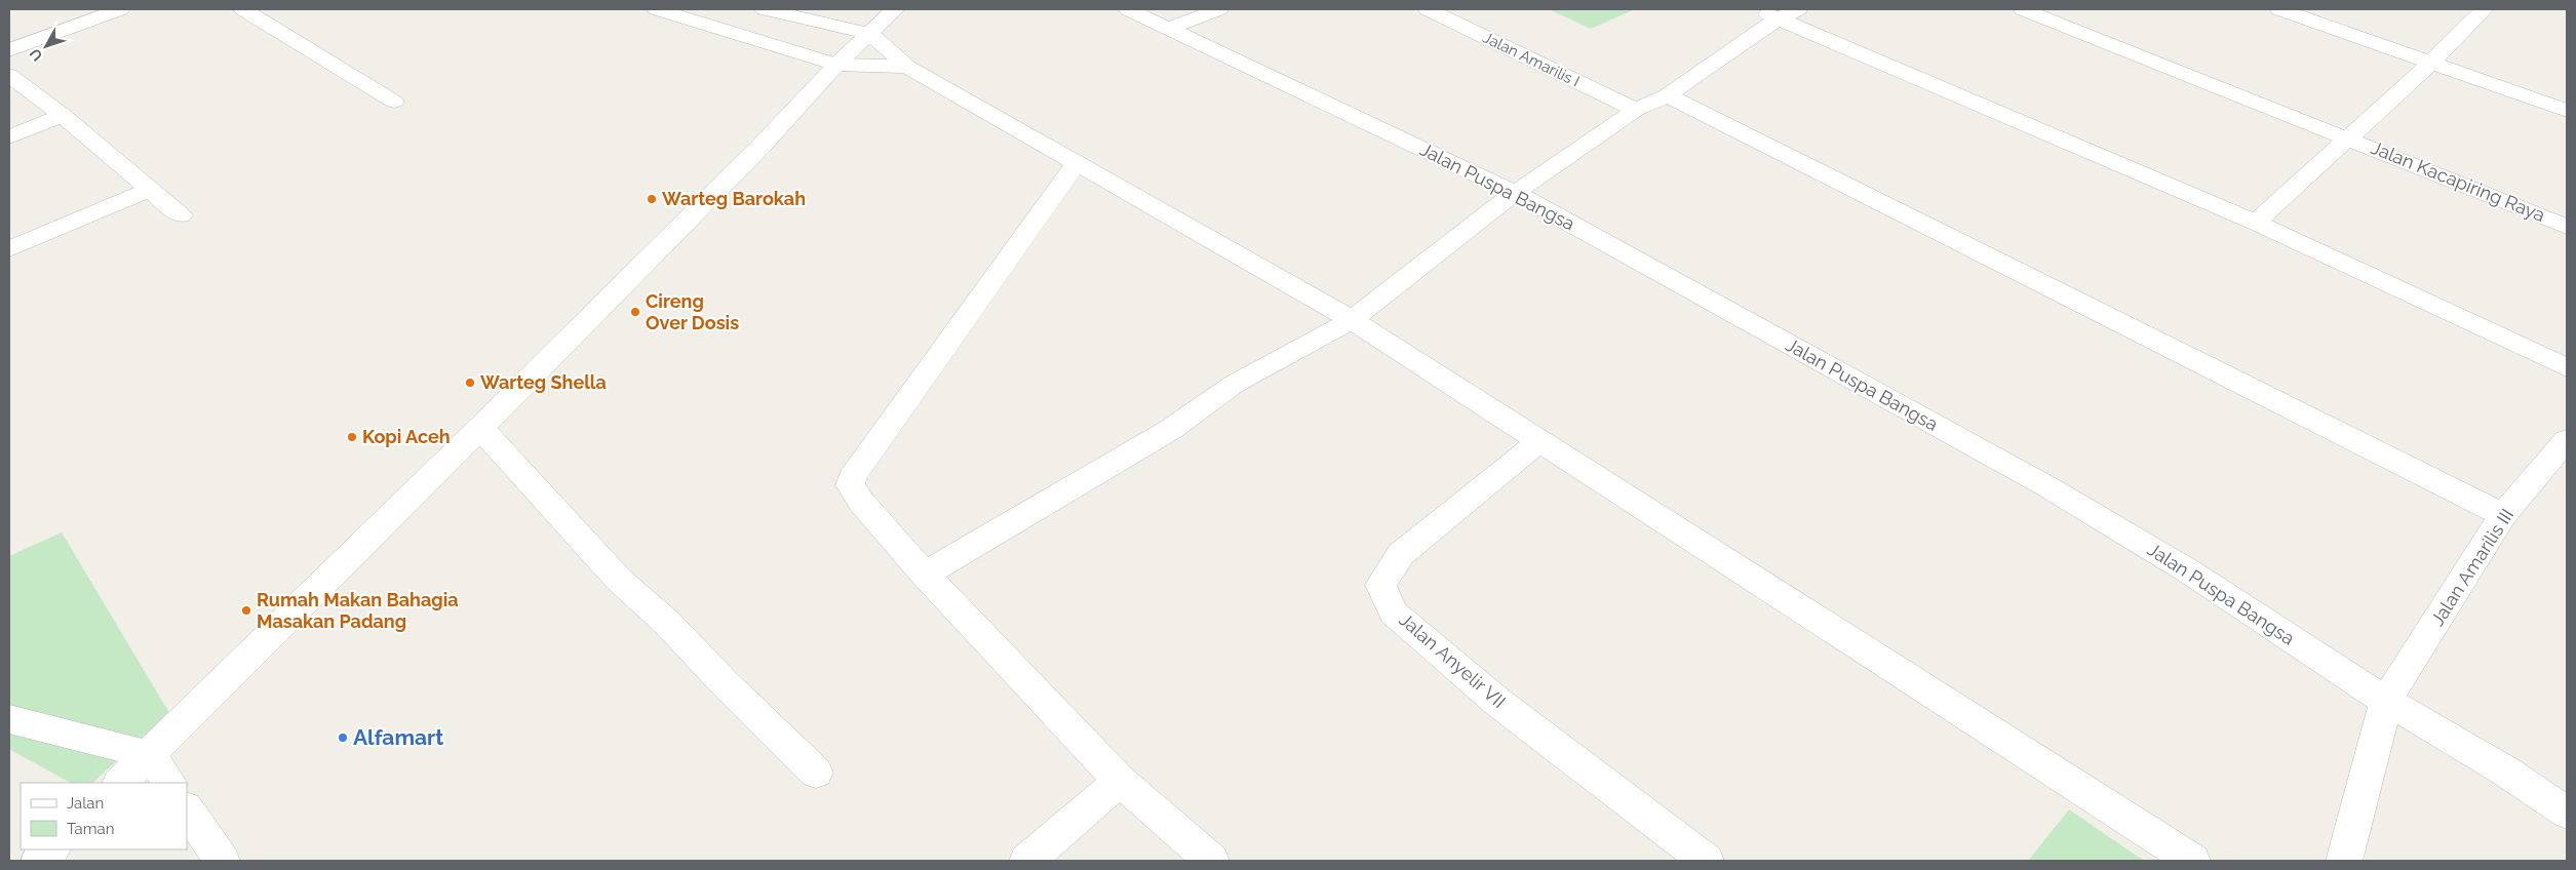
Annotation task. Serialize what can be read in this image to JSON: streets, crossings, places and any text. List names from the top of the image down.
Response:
{
  "streets": {
    "street": [
      "Jalan Amarilis I",
      "Jalan Kacapiring Raya",
      "Jalan Puspa Bangsa",
      "Jalan Amarilis III",
      "Jalan Anyelir VII"
    ]
  },
  "crossings": [
    ["Jalan Puspa Bangsa", "Jalan Amarilis III"]
  ],
  "places": [
    "Warteg Barokah",
    "Cireng Over Dosis",
    "Warteg Shella",
    "Kopi Aceh",
    "Rumah Makan Bahagia Masakan Padang",
    "Alfamart"
  ],
  "legend": ["Jalan", "Taman"],
  "north": "bottom left"
}
